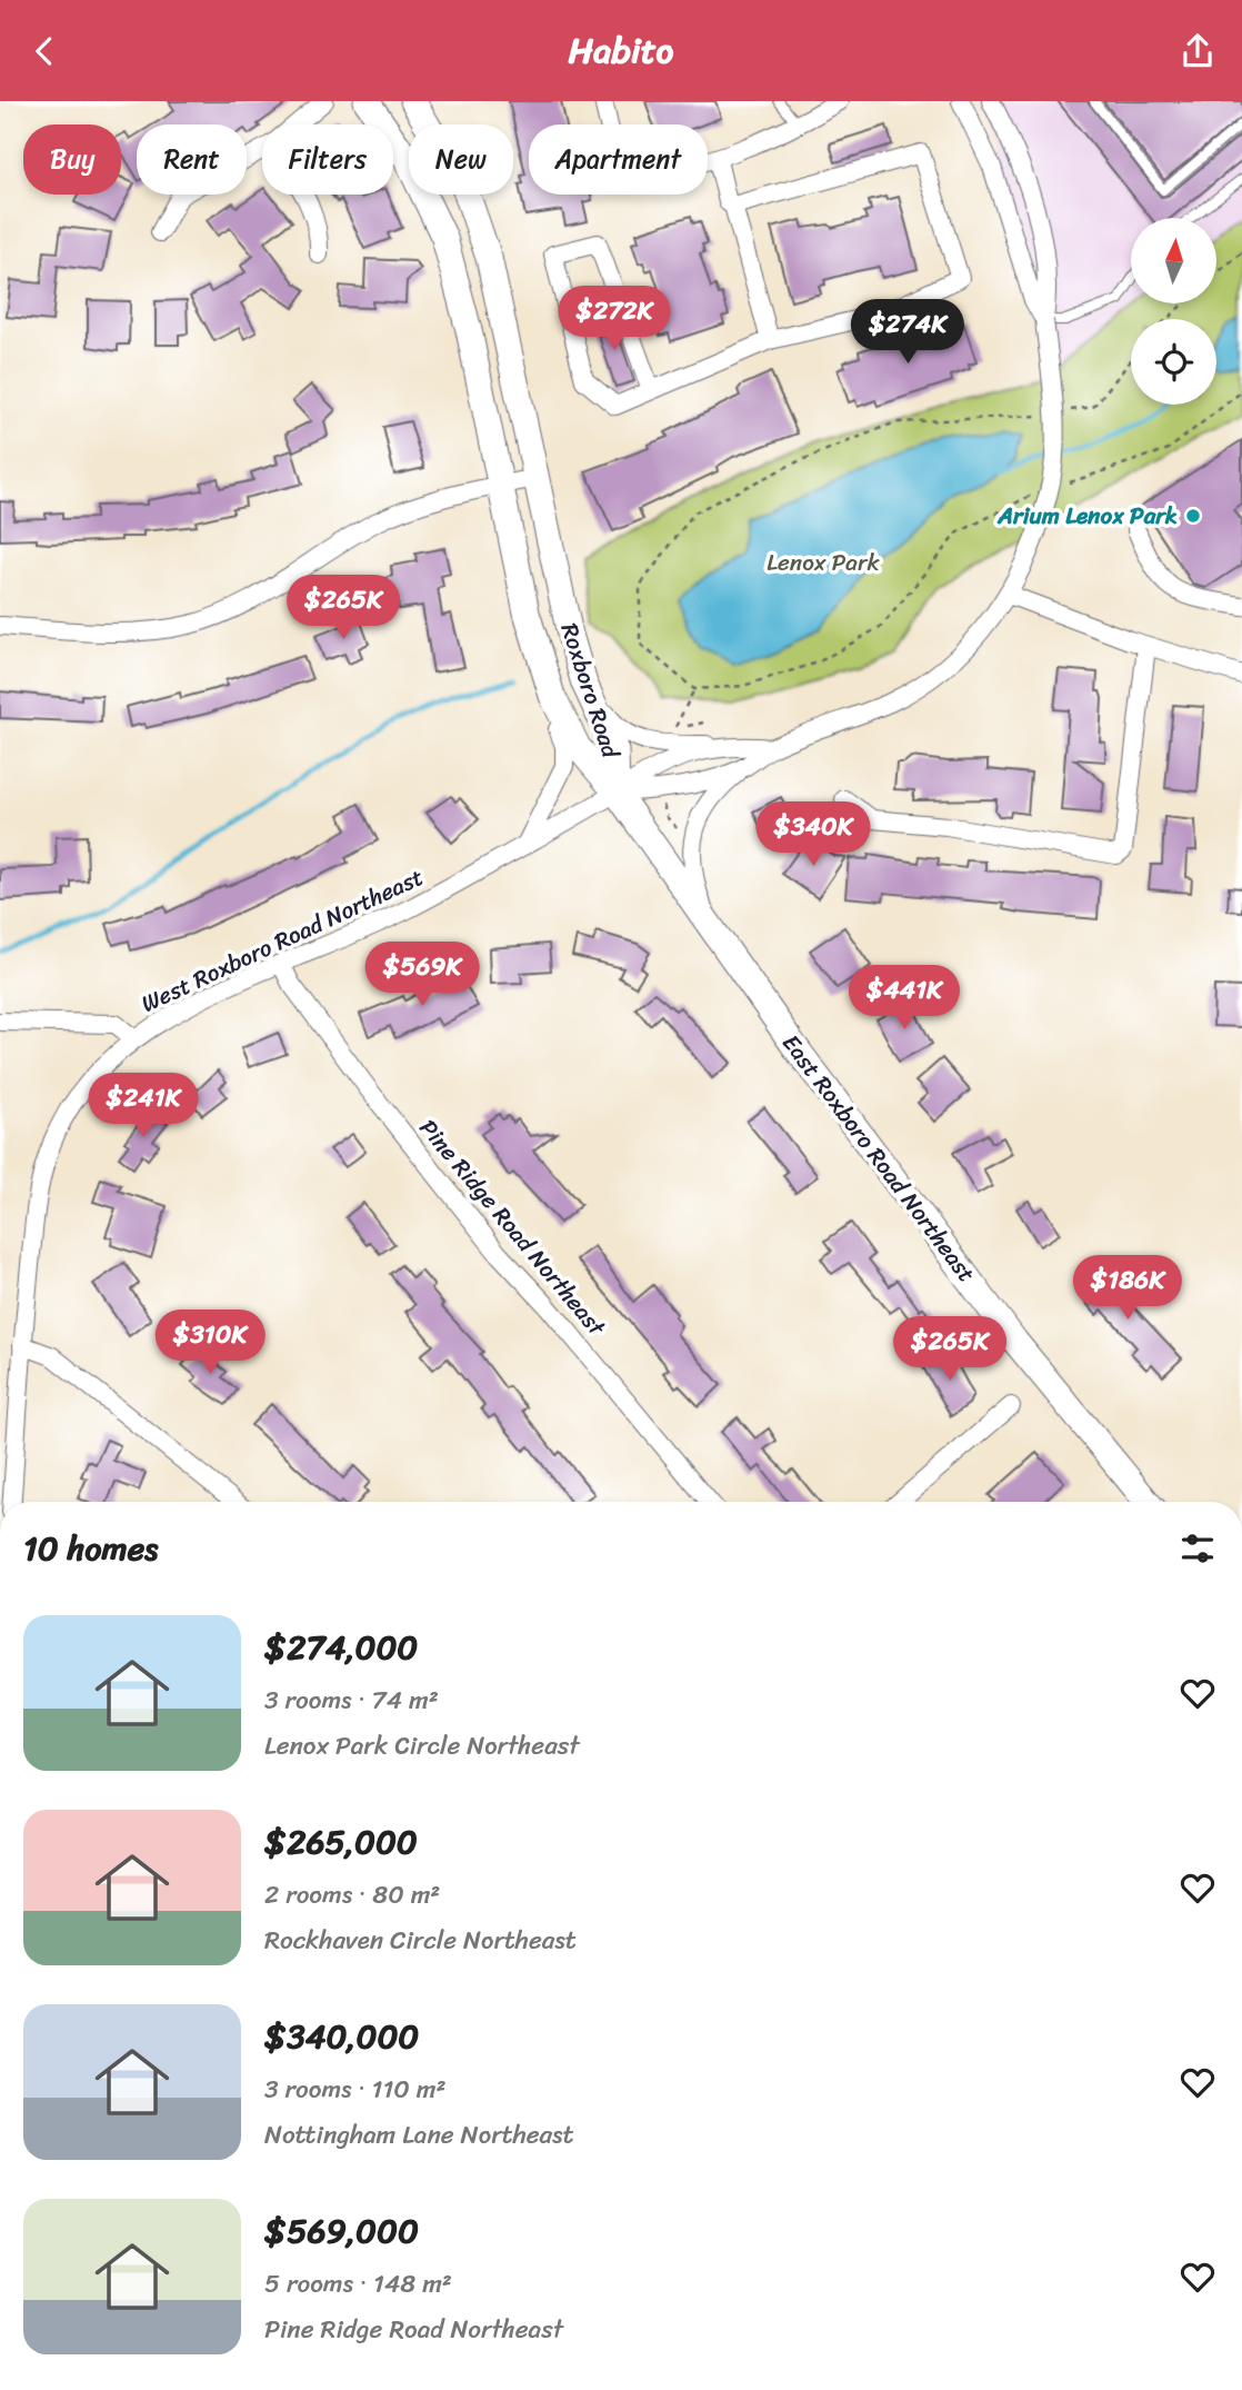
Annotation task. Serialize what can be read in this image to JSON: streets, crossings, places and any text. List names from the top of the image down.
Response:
{
  "streets": {
    "main road": ["Roxboro Road", "East Roxboro Road Northeast"],
    "street": ["West Roxboro Road Northeast", "Pine Ridge Road Northeast"]
  },
  "crossings": [
    ["Roxboro Road", "West Roxboro Road Northeast"],
    ["Roxboro Road", "East Roxboro Road Northeast"],
    ["West Roxboro Road Northeast", "East Roxboro Road Northeast"],
    ["West Roxboro Road Northeast", "Pine Ridge Road Northeast"]
  ],
  "parks": ["Lenox Park"],
  "places": ["Arium Lenox Park"],
  "north": "top",
  "page": {
    "header": "Habito",
    "chip": [
      "Buy",
      "Rent",
      "Filters",
      "New",
      "Apartment"
    ],
    "price": [
      "$272K",
      "$274K",
      "$265K",
      "$340K",
      "$569K",
      "$441K",
      "$241K",
      "$186K",
      "$310K",
      "$265K"
    ],
    "heading": "10 homes",
    "list": [
      {
        "name": "$274,000",
        "note": "3 rooms · 74 m² · Lenox Park Circle Northeast"
      },
      {
        "name": "$265,000",
        "note": "2 rooms · 80 m² · Rockhaven Circle Northeast"
      },
      {
        "name": "$340,000",
        "note": "3 rooms · 110 m² · Nottingham Lane Northeast"
      },
      {
        "name": "$569,000",
        "note": "5 rooms · 148 m² · Pine Ridge Road Northeast"
      }
    ]
  }
}
